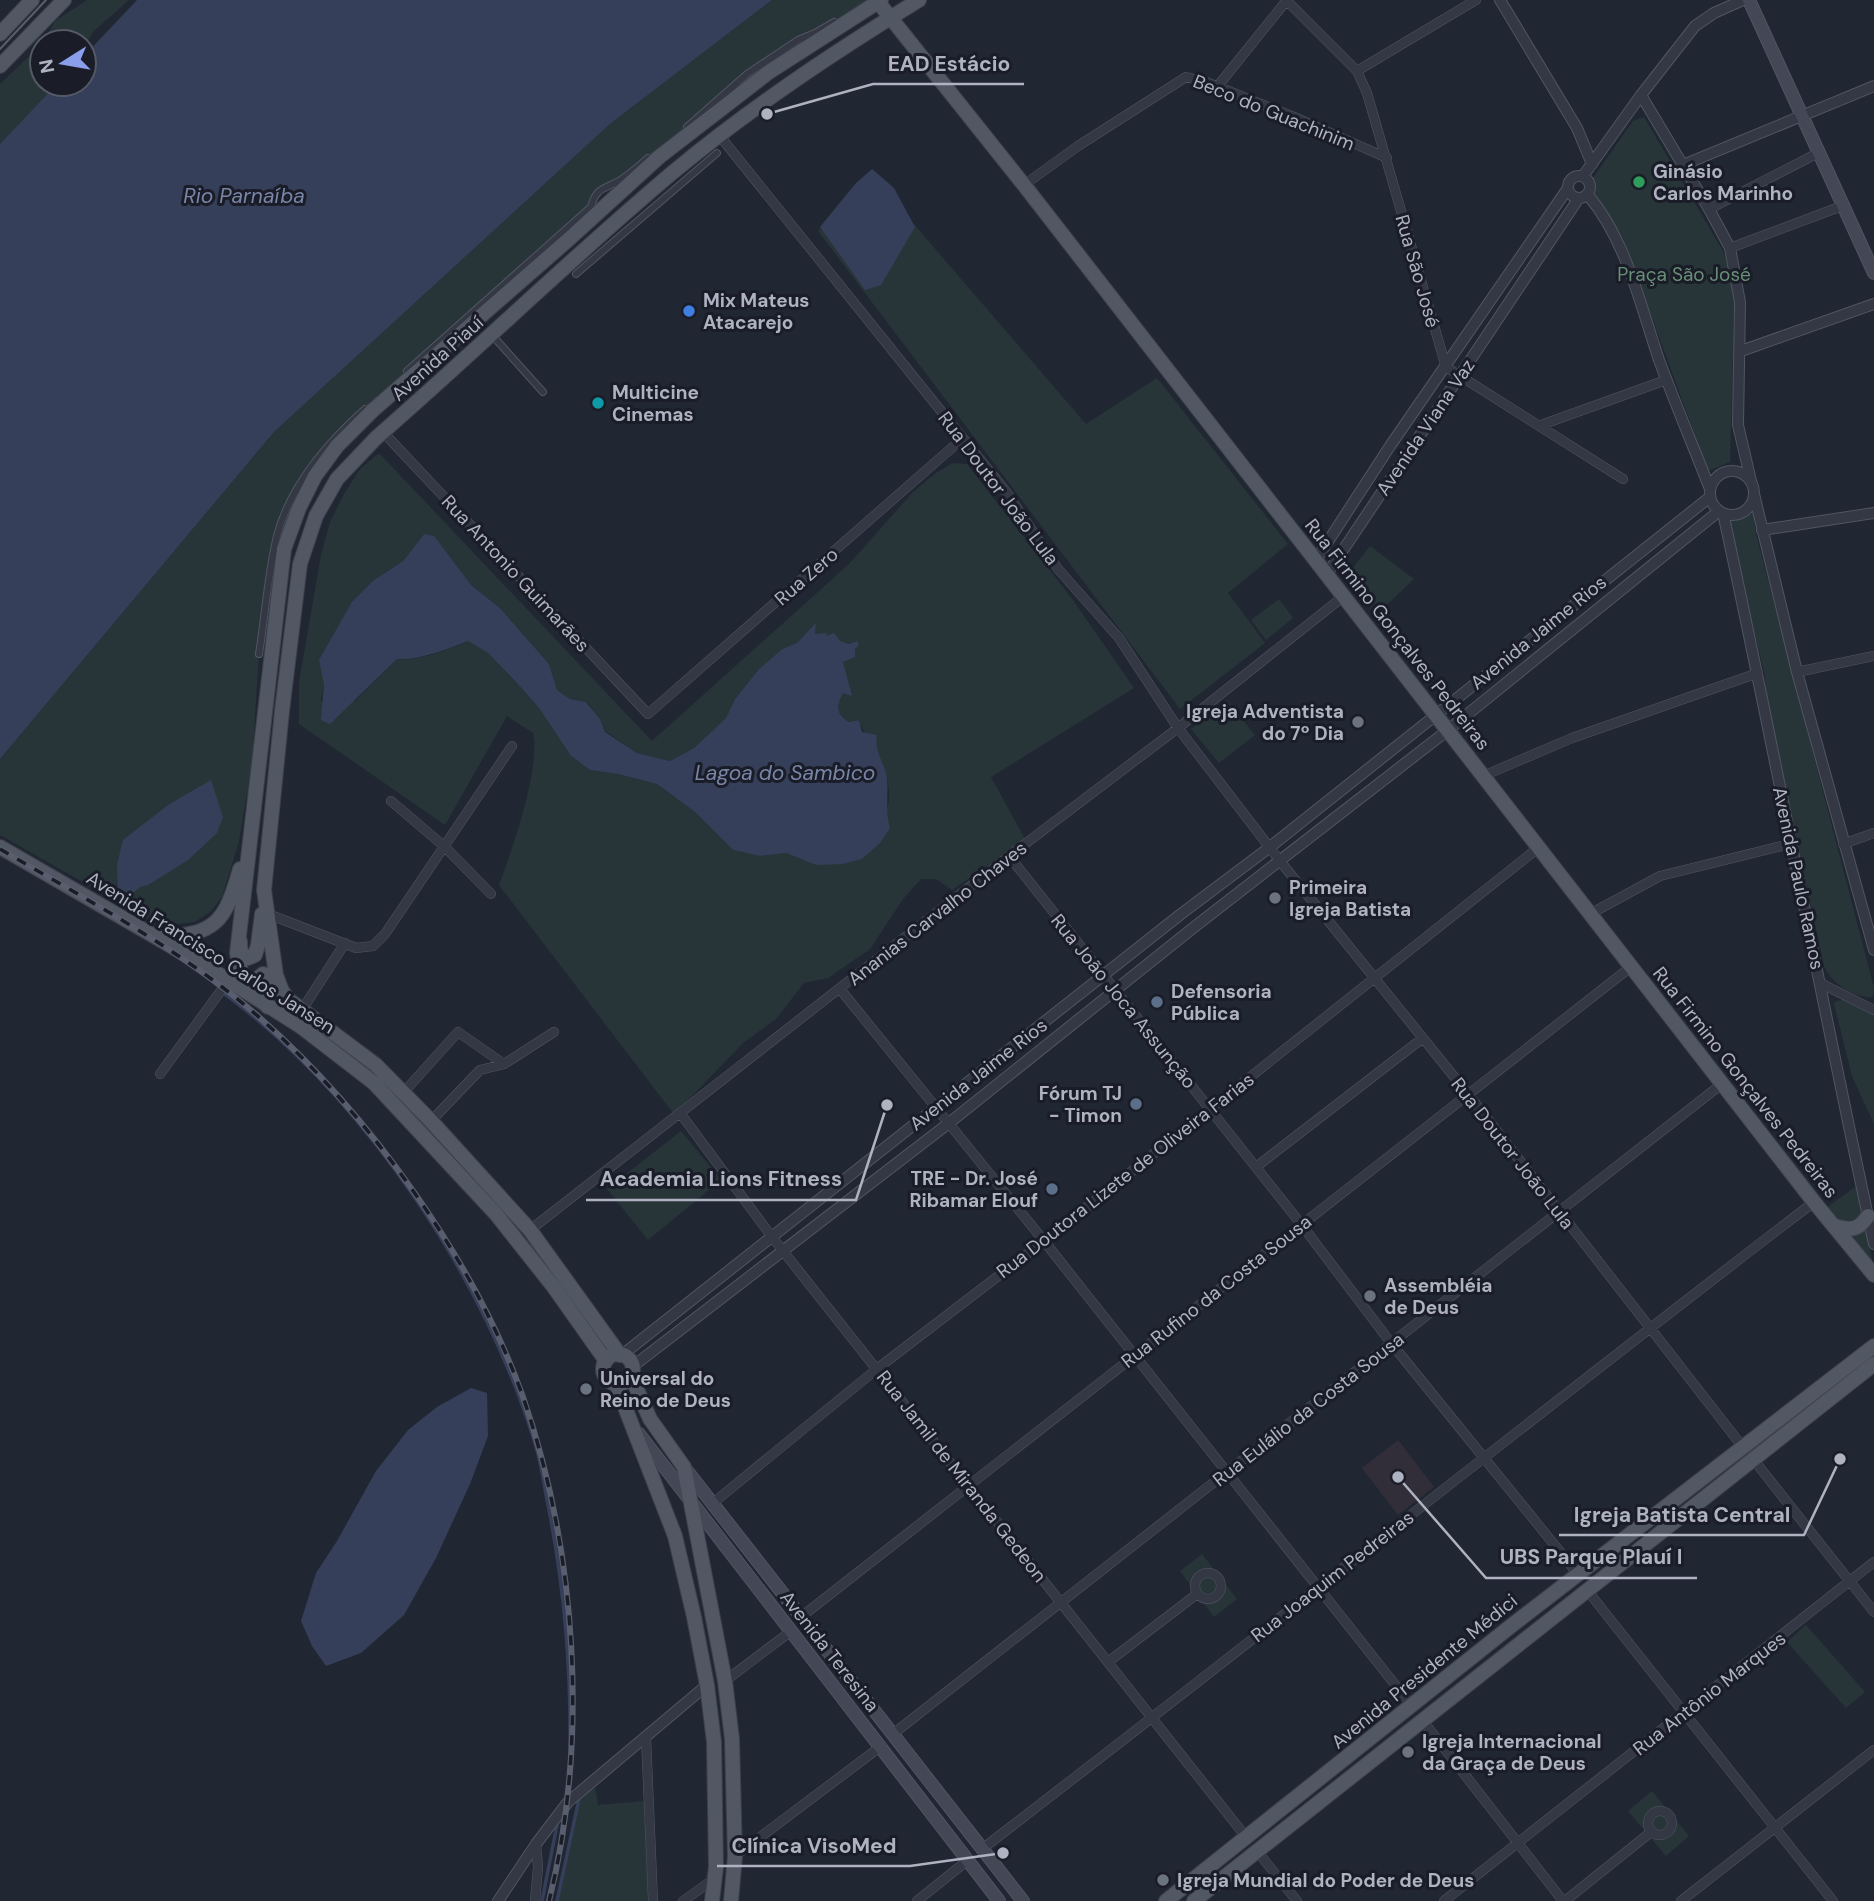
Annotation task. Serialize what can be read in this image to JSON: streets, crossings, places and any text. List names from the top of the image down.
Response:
{
  "streets": {
    "main road": [
      "Avenida Piauí",
      "Rua Firmino Gonçalves Pedreiras",
      "Avenida Francisco Carlos Jansen",
      "Avenida Teresina",
      "Avenida Presidente Médici"
    ],
    "street": [
      "Beco do Guachinim",
      "Rua São José",
      "Avenida Viana Vaz",
      "Rua Doutor João Lula",
      "Rua Antonio Guimarães",
      "Rua Zero",
      "Avenida Jaime Rios",
      "Avenida Paulo Ramos",
      "Ananias Carvalho Chaves",
      "Rua João Joca Assunção",
      "Rua Doutora Lizete de Oliveira Farias",
      "Rua Rufino da Costa Sousa",
      "Rua Eulálio da Costa Sousa",
      "Rua Jamil de Miranda Gedeon",
      "Rua Joaquim Pedreiras",
      "Rua Antônio Marques"
    ]
  },
  "crossings": [
    ["Beco do Guachinim", "Rua São José"],
    ["Beco do Guachinim", "Rua Firmino Gonçalves Pedreiras"],
    ["Rua São José", "Avenida Viana Vaz"],
    ["Avenida Piauí", "Rua Doutor João Lula"],
    ["Avenida Piauí", "Rua Antonio Guimarães"],
    ["Avenida Piauí", "Rua Firmino Gonçalves Pedreiras"],
    ["Avenida Piauí", "Avenida Francisco Carlos Jansen"],
    ["Avenida Viana Vaz", "Rua Firmino Gonçalves Pedreiras"],
    ["Rua Doutor João Lula", "Rua Zero"],
    ["Rua Doutor João Lula", "Avenida Jaime Rios"],
    ["Rua Doutor João Lula", "Ananias Carvalho Chaves"],
    ["Rua Doutor João Lula", "Rua Doutora Lizete de Oliveira Farias"],
    ["Rua Doutor João Lula", "Rua Rufino da Costa Sousa"],
    ["Rua Doutor João Lula", "Rua Eulálio da Costa Sousa"],
    ["Rua Doutor João Lula", "Rua Joaquim Pedreiras"],
    ["Rua Doutor João Lula", "Avenida Presidente Médici"],
    ["Rua Antonio Guimarães", "Rua Zero"],
    ["Avenida Jaime Rios", "Rua Firmino Gonçalves Pedreiras"],
    ["Avenida Jaime Rios", "Avenida Paulo Ramos"],
    ["Avenida Jaime Rios", "Avenida Francisco Carlos Jansen"],
    ["Avenida Jaime Rios", "Rua João Joca Assunção"],
    ["Avenida Jaime Rios", "Rua Jamil de Miranda Gedeon"],
    ["Rua Firmino Gonçalves Pedreiras", "Ananias Carvalho Chaves"],
    ["Rua Firmino Gonçalves Pedreiras", "Rua Doutora Lizete de Oliveira Farias"],
    ["Rua Firmino Gonçalves Pedreiras", "Rua Rufino da Costa Sousa"],
    ["Rua Firmino Gonçalves Pedreiras", "Rua Eulálio da Costa Sousa"],
    ["Rua Firmino Gonçalves Pedreiras", "Rua Joaquim Pedreiras"],
    ["Ananias Carvalho Chaves", "Avenida Francisco Carlos Jansen"],
    ["Ananias Carvalho Chaves", "Rua João Joca Assunção"],
    ["Ananias Carvalho Chaves", "Rua Jamil de Miranda Gedeon"],
    ["Avenida Francisco Carlos Jansen", "Avenida Teresina"],
    ["Rua João Joca Assunção", "Rua Doutora Lizete de Oliveira Farias"],
    ["Rua João Joca Assunção", "Rua Rufino da Costa Sousa"],
    ["Rua João Joca Assunção", "Rua Eulálio da Costa Sousa"],
    ["Rua João Joca Assunção", "Rua Joaquim Pedreiras"],
    ["Rua João Joca Assunção", "Avenida Presidente Médici"],
    ["Rua Doutora Lizete de Oliveira Farias", "Rua Jamil de Miranda Gedeon"],
    ["Rua Doutora Lizete de Oliveira Farias", "Avenida Teresina"],
    ["Rua Rufino da Costa Sousa", "Rua Jamil de Miranda Gedeon"],
    ["Rua Rufino da Costa Sousa", "Avenida Teresina"],
    ["Rua Eulálio da Costa Sousa", "Rua Jamil de Miranda Gedeon"],
    ["Rua Eulálio da Costa Sousa", "Avenida Teresina"],
    ["Rua Jamil de Miranda Gedeon", "Rua Joaquim Pedreiras"],
    ["Rua Jamil de Miranda Gedeon", "Avenida Presidente Médici"],
    ["Rua Joaquim Pedreiras", "Avenida Teresina"]
  ],
  "water": ["Rio Parnaíba", "Lagoa do Sambico"],
  "parks": ["Praça São José"],
  "places": [
    "EAD Estácio",
    "Ginásio Carlos Marinho",
    "Mix Mateus Atacarejo",
    "Multicine Cinemas",
    "Igreja Adventista do 7º Dia",
    "Primeira Igreja Batista",
    "Defensoria Pública",
    "Fórum TJ - Timon",
    "Academia Lions Fitness",
    "TRE - Dr. José Ribamar Elouf",
    "Assembléia de Deus",
    "Universal do Reino de Deus",
    "Igreja Batista Central",
    "UBS Parque PIauí I",
    "Igreja Internacional da Graça de Deus",
    "Clínica VisoMed",
    "Igreja Mundial do Poder de Deus"
  ],
  "north": "left"
}
